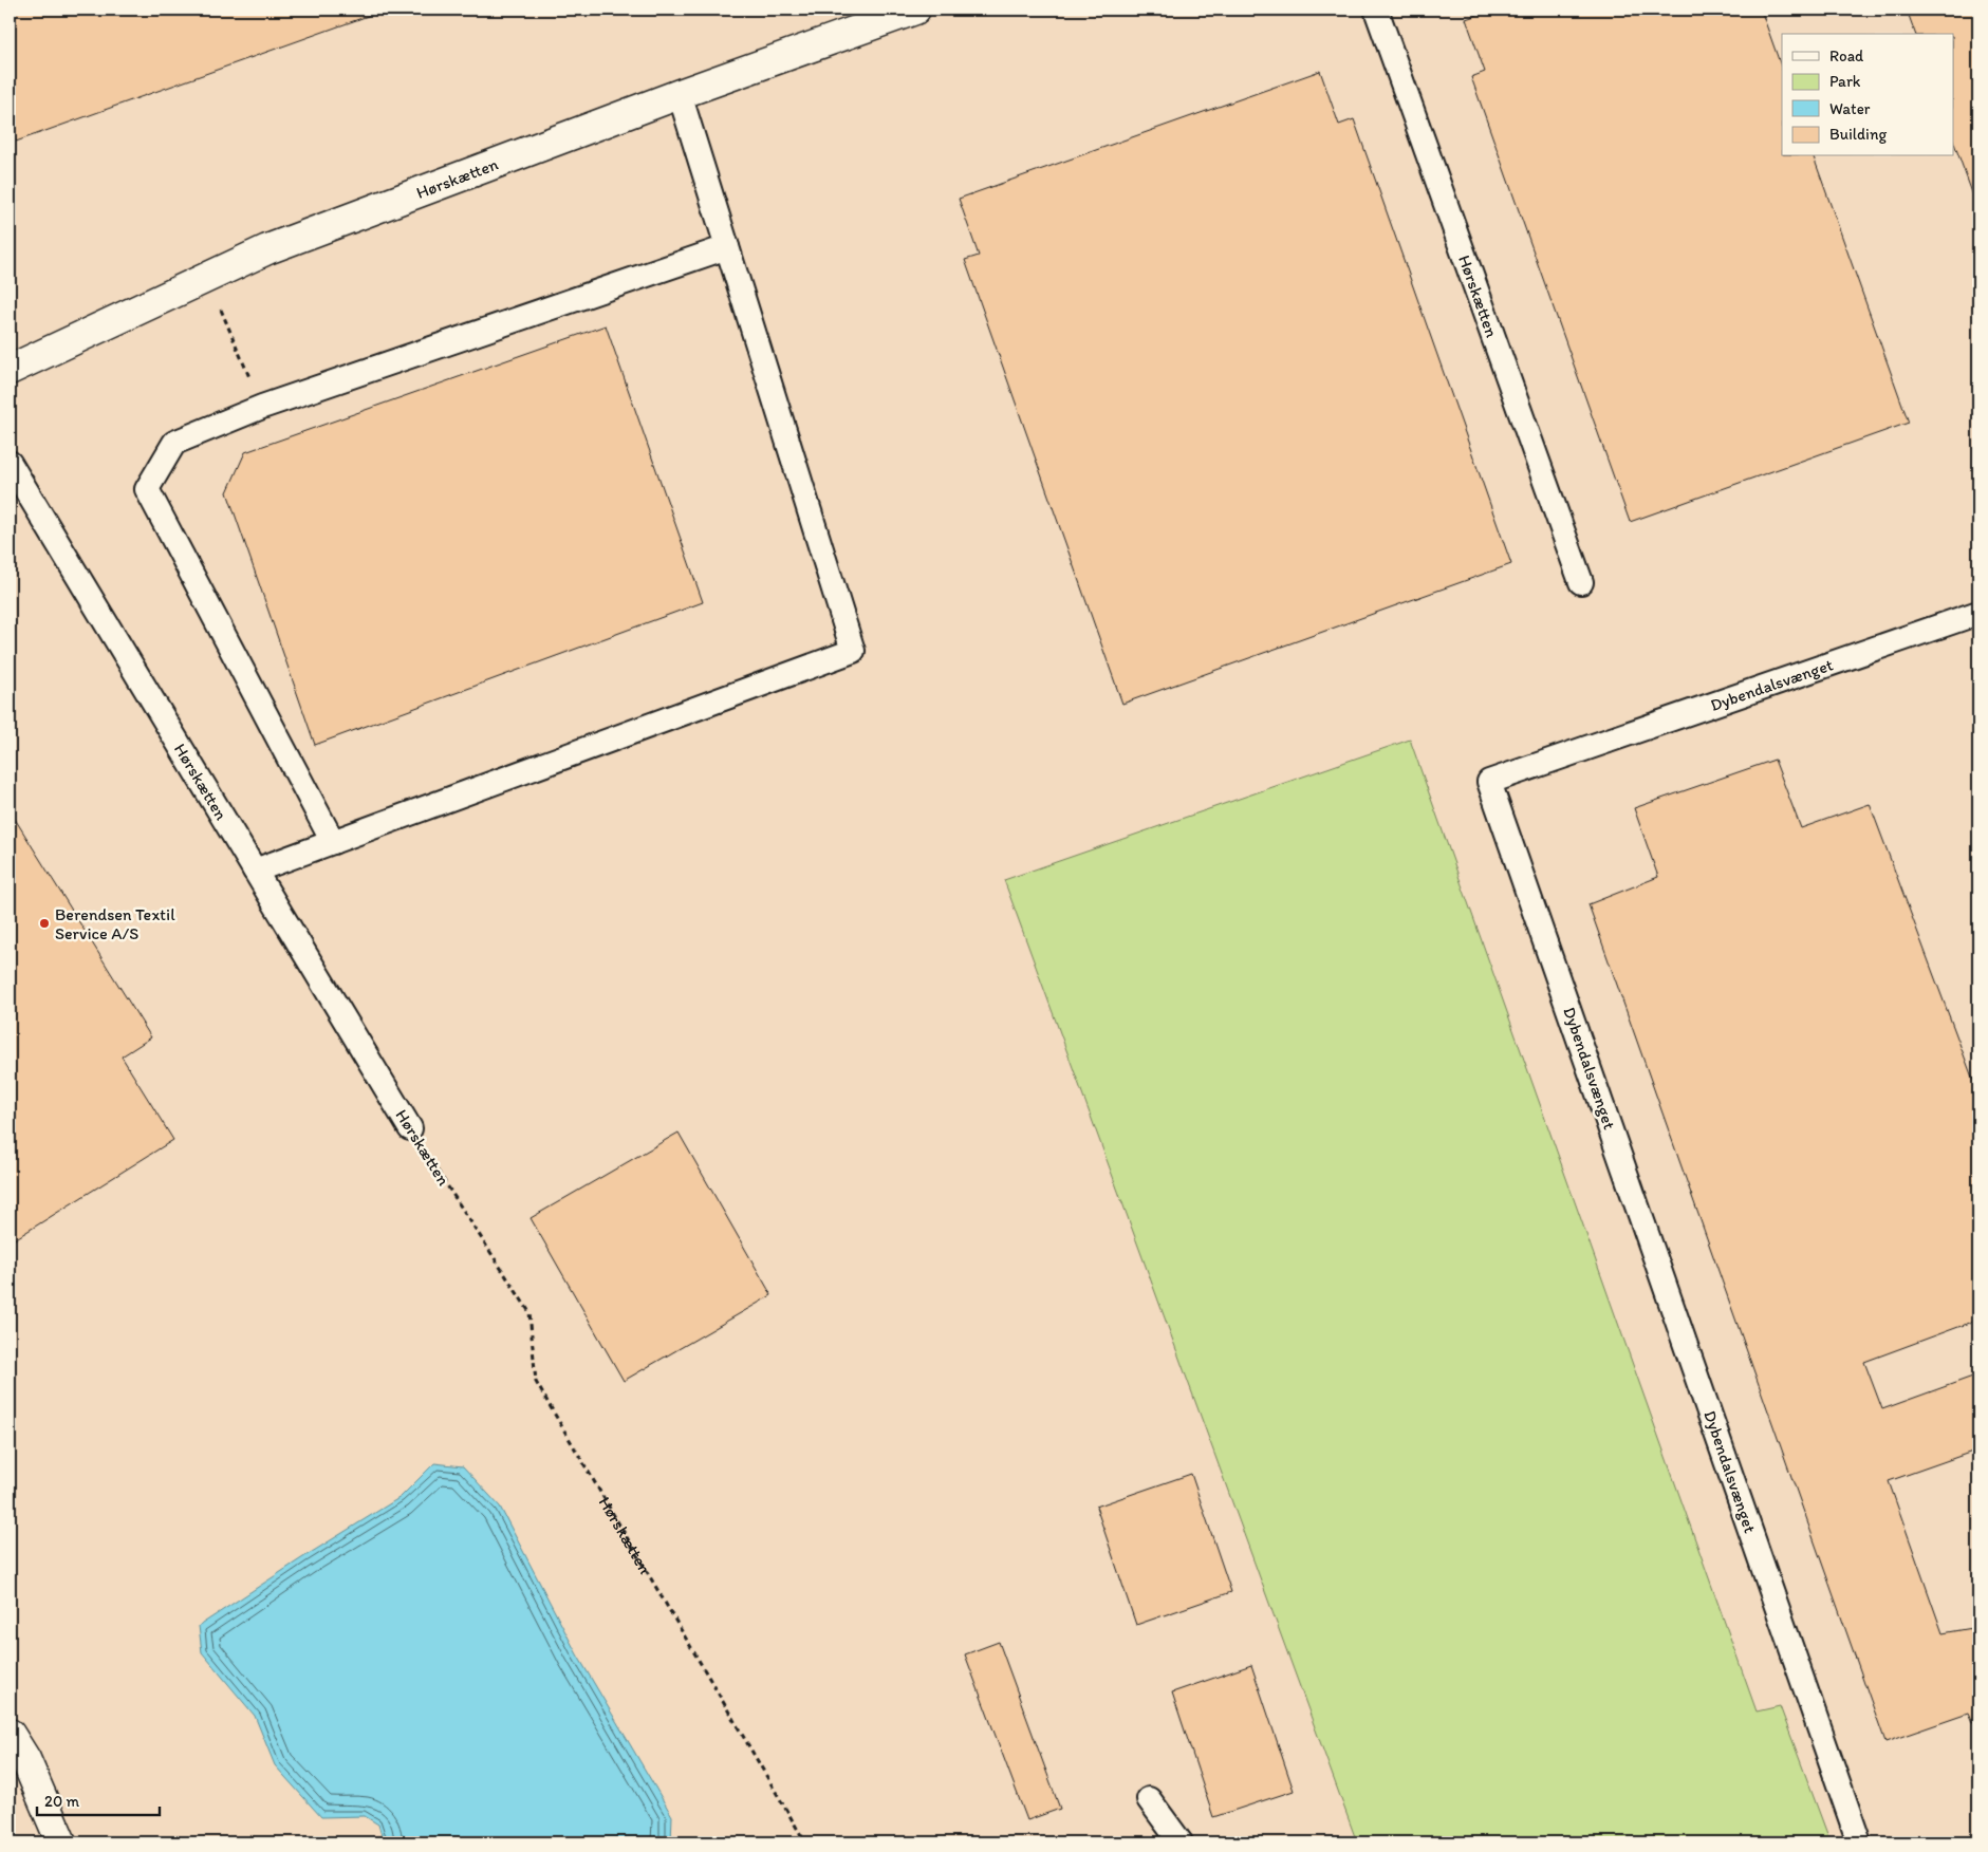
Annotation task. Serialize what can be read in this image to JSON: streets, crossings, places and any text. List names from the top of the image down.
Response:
{
  "streets": {
    "street": ["Hørskætten"],
    "lane": ["Dybendalsvænget"]
  },
  "places": ["Berendsen Textil Service A/S"],
  "legend": [
    "Road",
    "Park",
    "Water",
    "Building"
  ],
  "scale_bar": "20 m"
}
